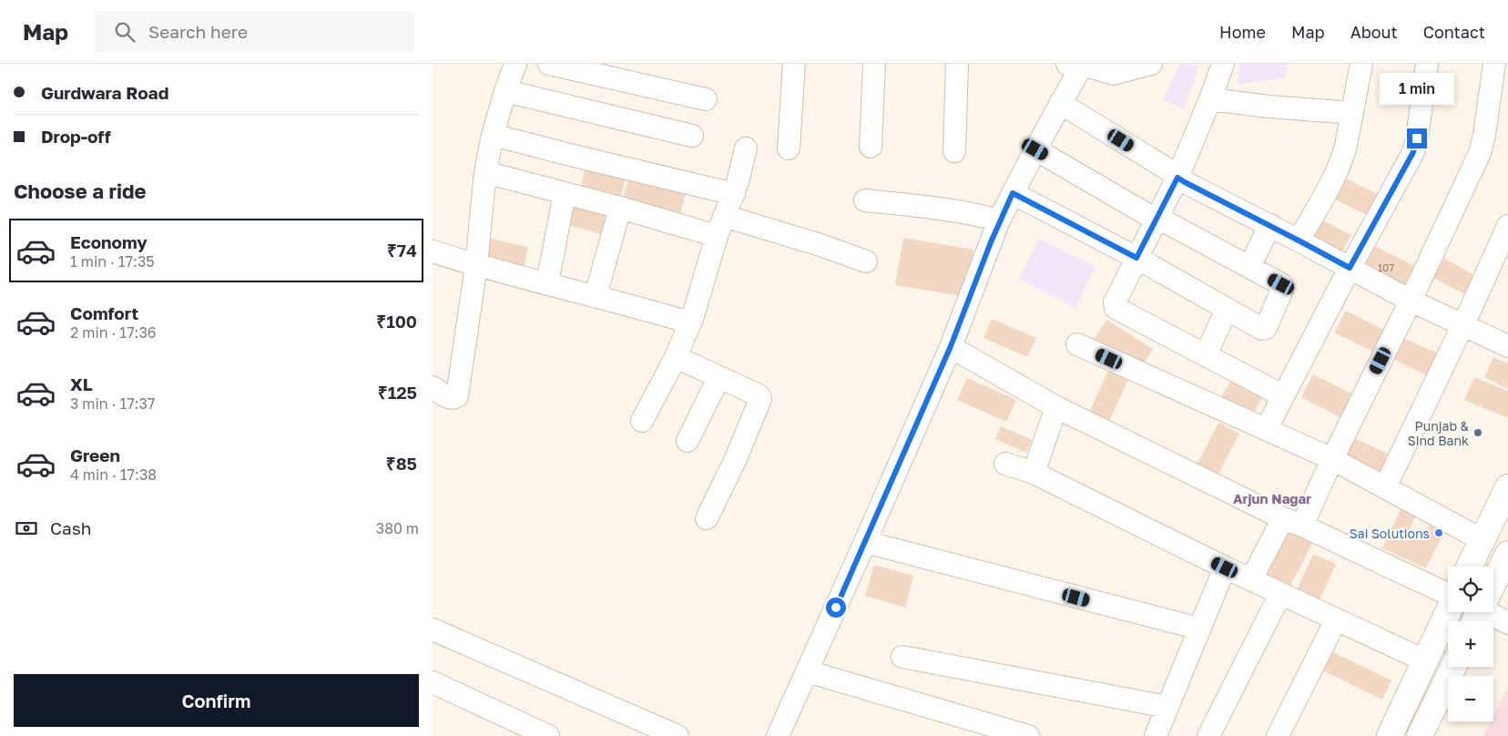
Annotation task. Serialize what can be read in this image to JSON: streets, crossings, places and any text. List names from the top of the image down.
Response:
{
  "districts": ["Arjun Nagar"],
  "places": ["Punjab & Sind Bank", "Sai Solutions"],
  "house_numbers": ["107"],
  "page": {
    "header": "Map",
    "search": "Search here",
    "nav": [
      "Home",
      "Map",
      "About",
      "Contact"
    ],
    "banner": ["Gurdwara Road", "Drop-off"],
    "bubble": "1 min",
    "heading": "Choose a ride",
    "list": [
      {
        "name": "Economy",
        "note": "1 min · 17:35",
        "value": "₹74"
      },
      {
        "name": "Comfort",
        "note": "2 min · 17:36",
        "value": "₹100"
      },
      {
        "name": "XL",
        "note": "3 min · 17:37",
        "value": "₹125"
      },
      {
        "name": "Green",
        "note": "4 min · 17:38",
        "value": "₹85"
      }
    ],
    "pay": ["Cash", "380 m"],
    "map_buttons": ["+", "−"],
    "buttons": "Confirm"
  }
}
